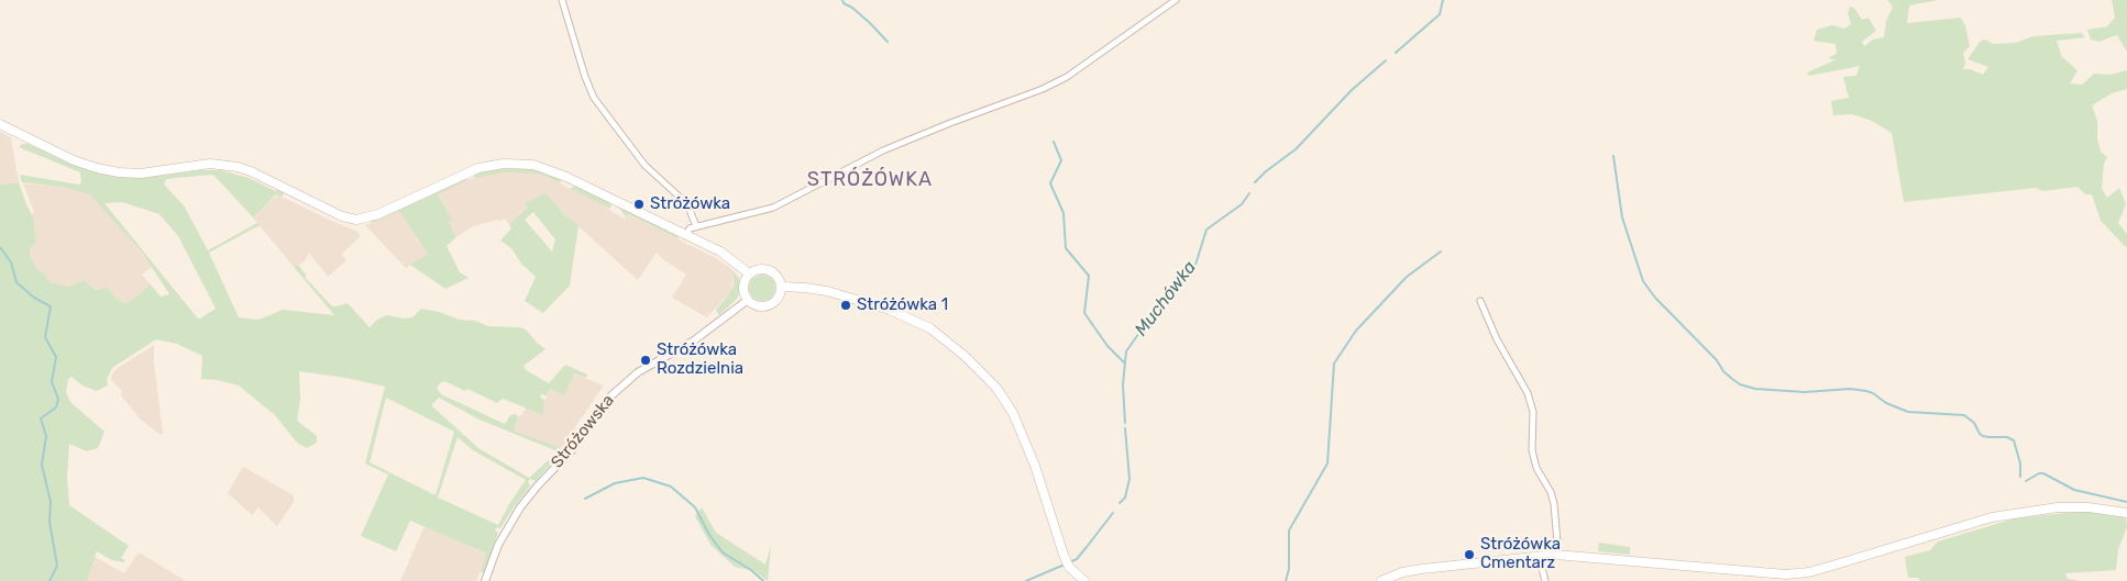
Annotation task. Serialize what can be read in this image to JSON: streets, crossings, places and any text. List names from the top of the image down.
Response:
{
  "streets": {
    "street": ["Stróżowska"]
  },
  "districts": ["STRÓŻÓWKA"],
  "water": ["Muchówka"],
  "places": [
    "Stróżówka",
    "Stróżówka 1",
    "Stróżówka Rozdzielnia",
    "Stróżówka Cmentarz"
  ]
}
